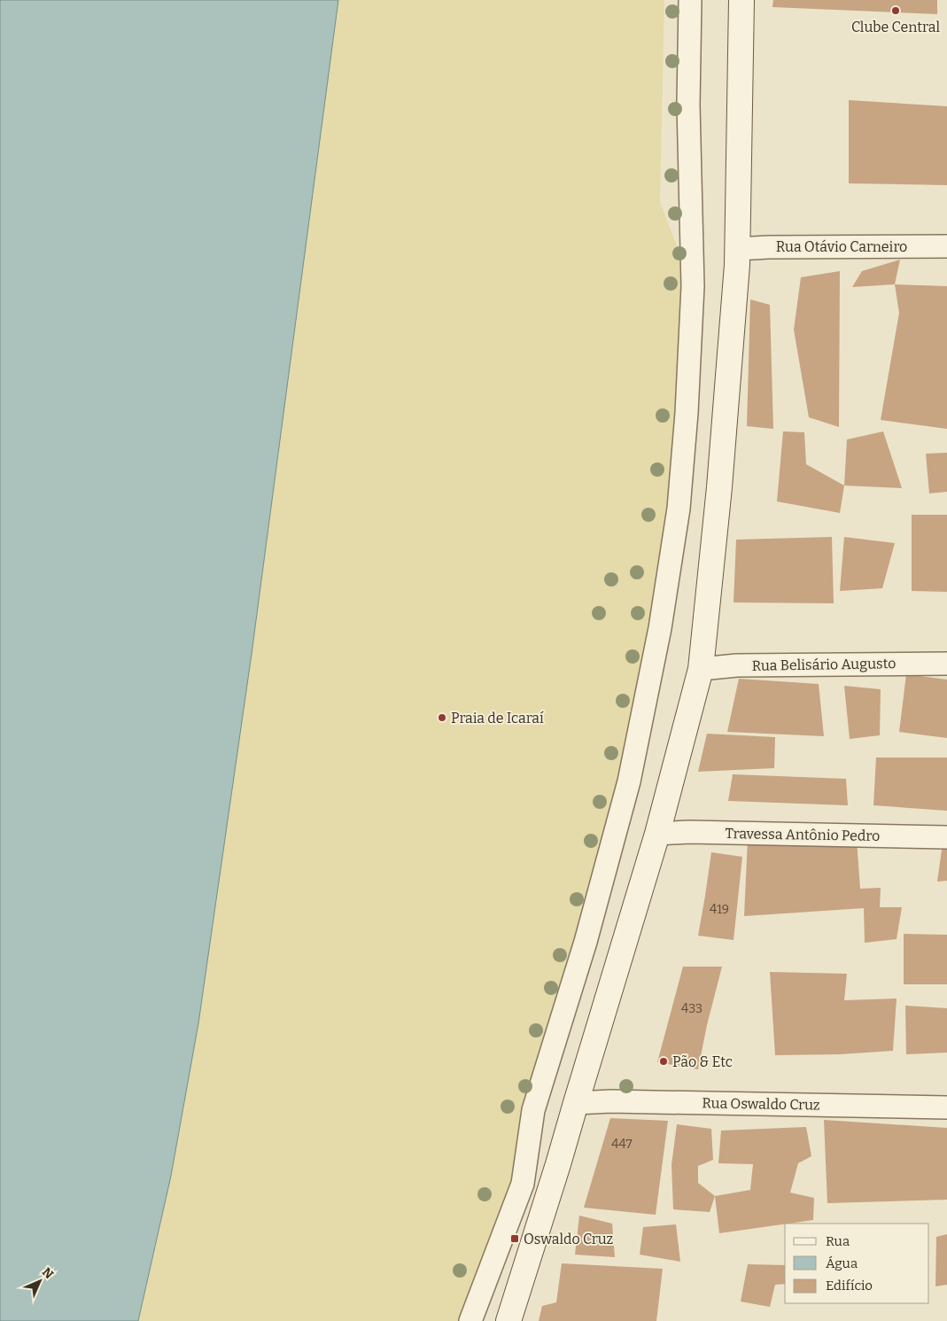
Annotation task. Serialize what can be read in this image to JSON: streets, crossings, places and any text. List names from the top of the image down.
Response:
{
  "streets": {
    "street": [
      "Rua Otávio Carneiro",
      "Rua Belisário Augusto",
      "Travessa Antônio Pedro",
      "Rua Oswaldo Cruz"
    ]
  },
  "places": {
    "other": ["Clube Central", "Praia de Icaraí", "Pão & Etc"],
    "transit": ["Oswaldo Cruz"]
  },
  "house_numbers": ["419", "433", "447"],
  "legend": ["Rua", "Água", "Edifício"],
  "north": "top right"
}
